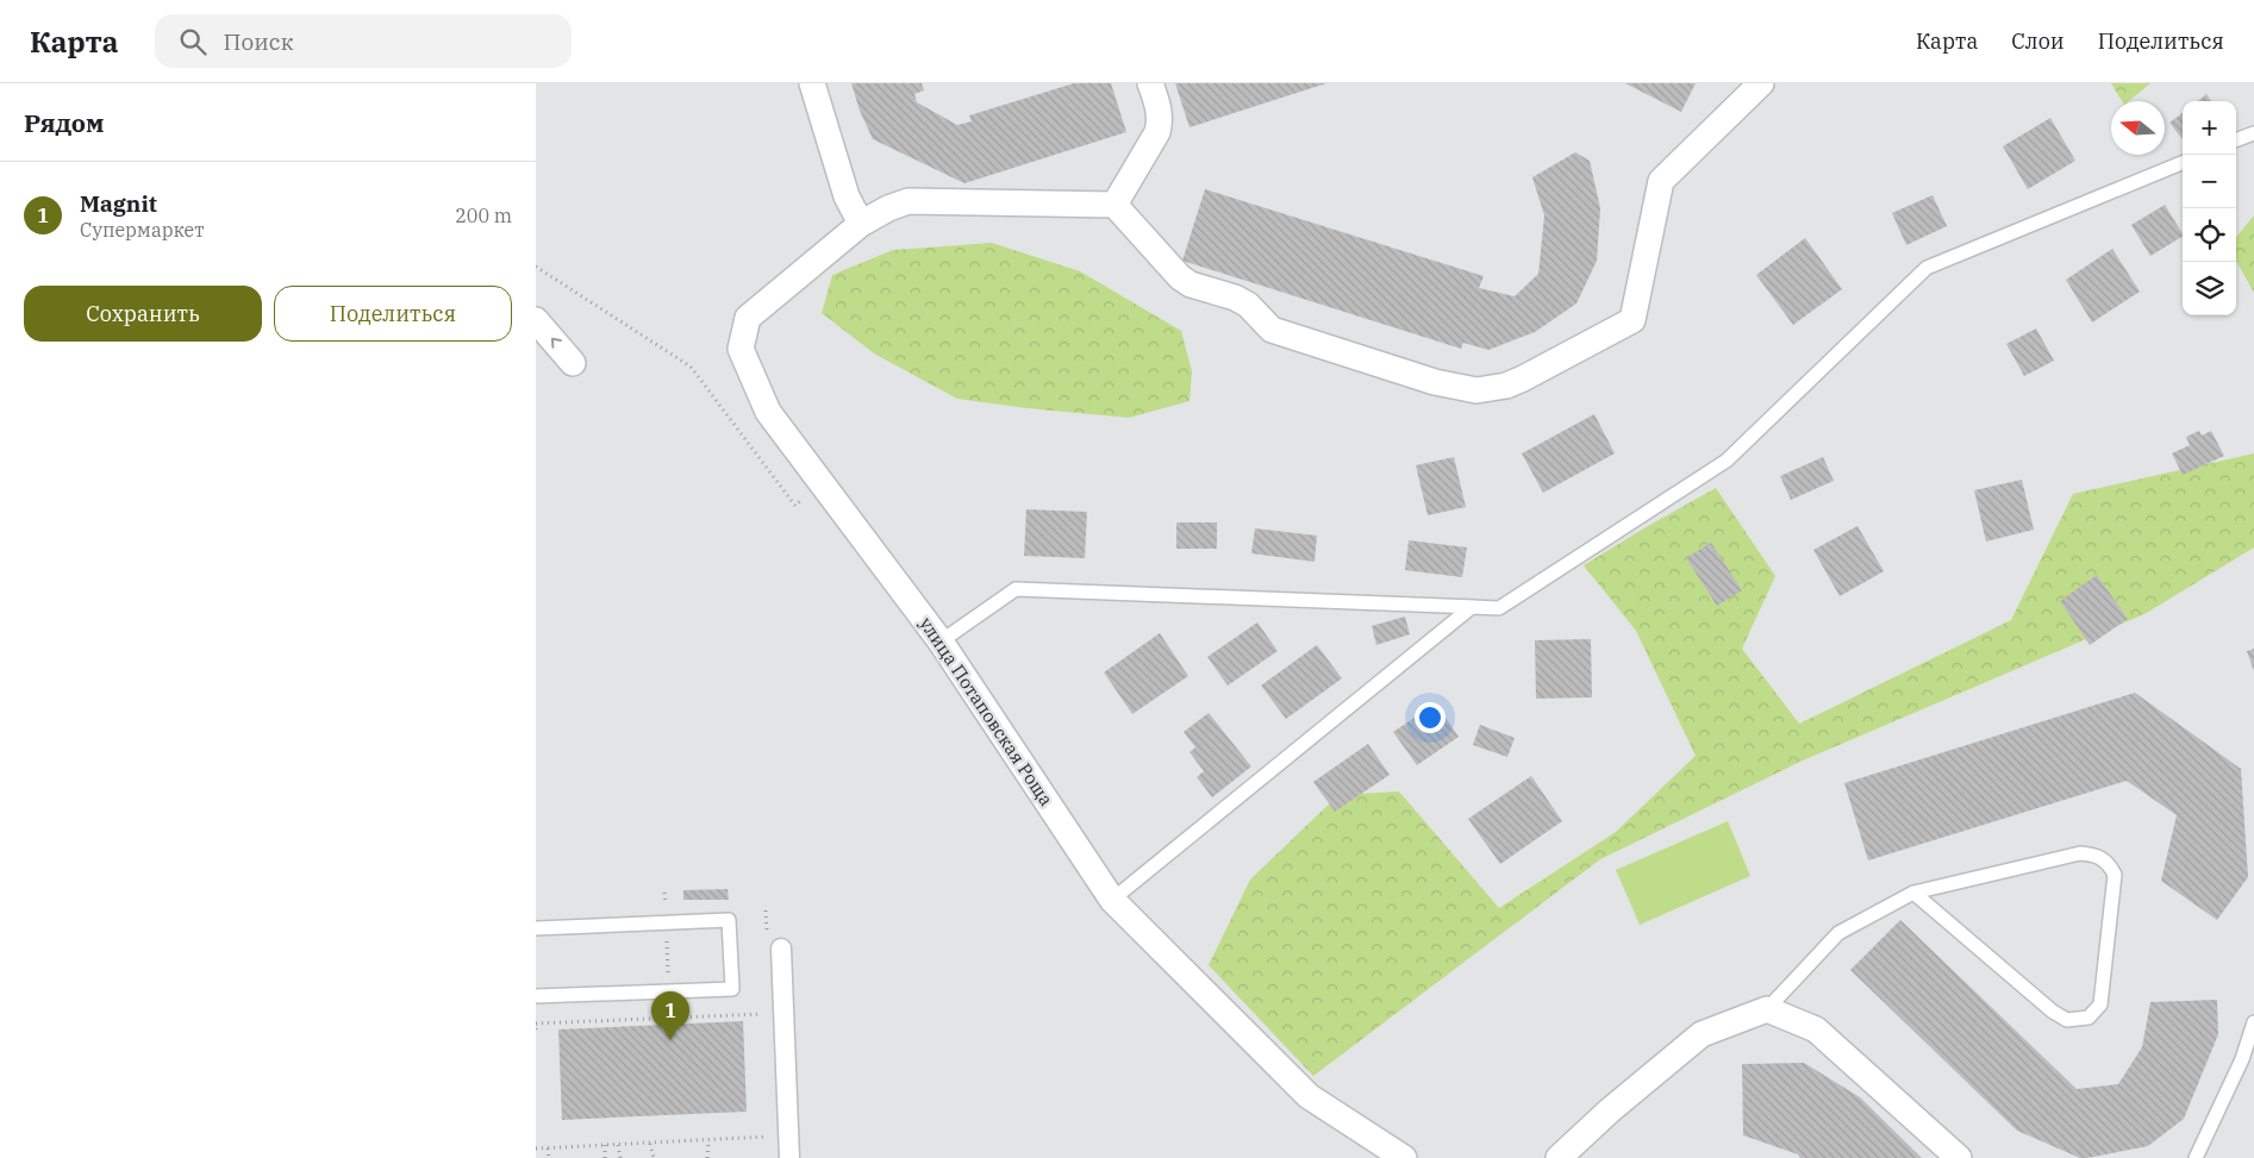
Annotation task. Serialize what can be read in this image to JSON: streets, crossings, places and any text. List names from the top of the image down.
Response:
{
  "streets": {
    "street": ["улица Потаповская Роща"]
  },
  "north": "left",
  "page": {
    "header": "Карта",
    "search": "Поиск",
    "nav": ["Карта", "Слои", "Поделиться"],
    "heading": "Рядом",
    "map_buttons": ["+", "−"],
    "list": [
      {
        "mark": "1",
        "name": "Magnit",
        "note": "Супермаркет",
        "value": "200 m"
      }
    ],
    "buttons": ["Сохранить", "Поделиться"],
    "pins": "1"
  }
}
